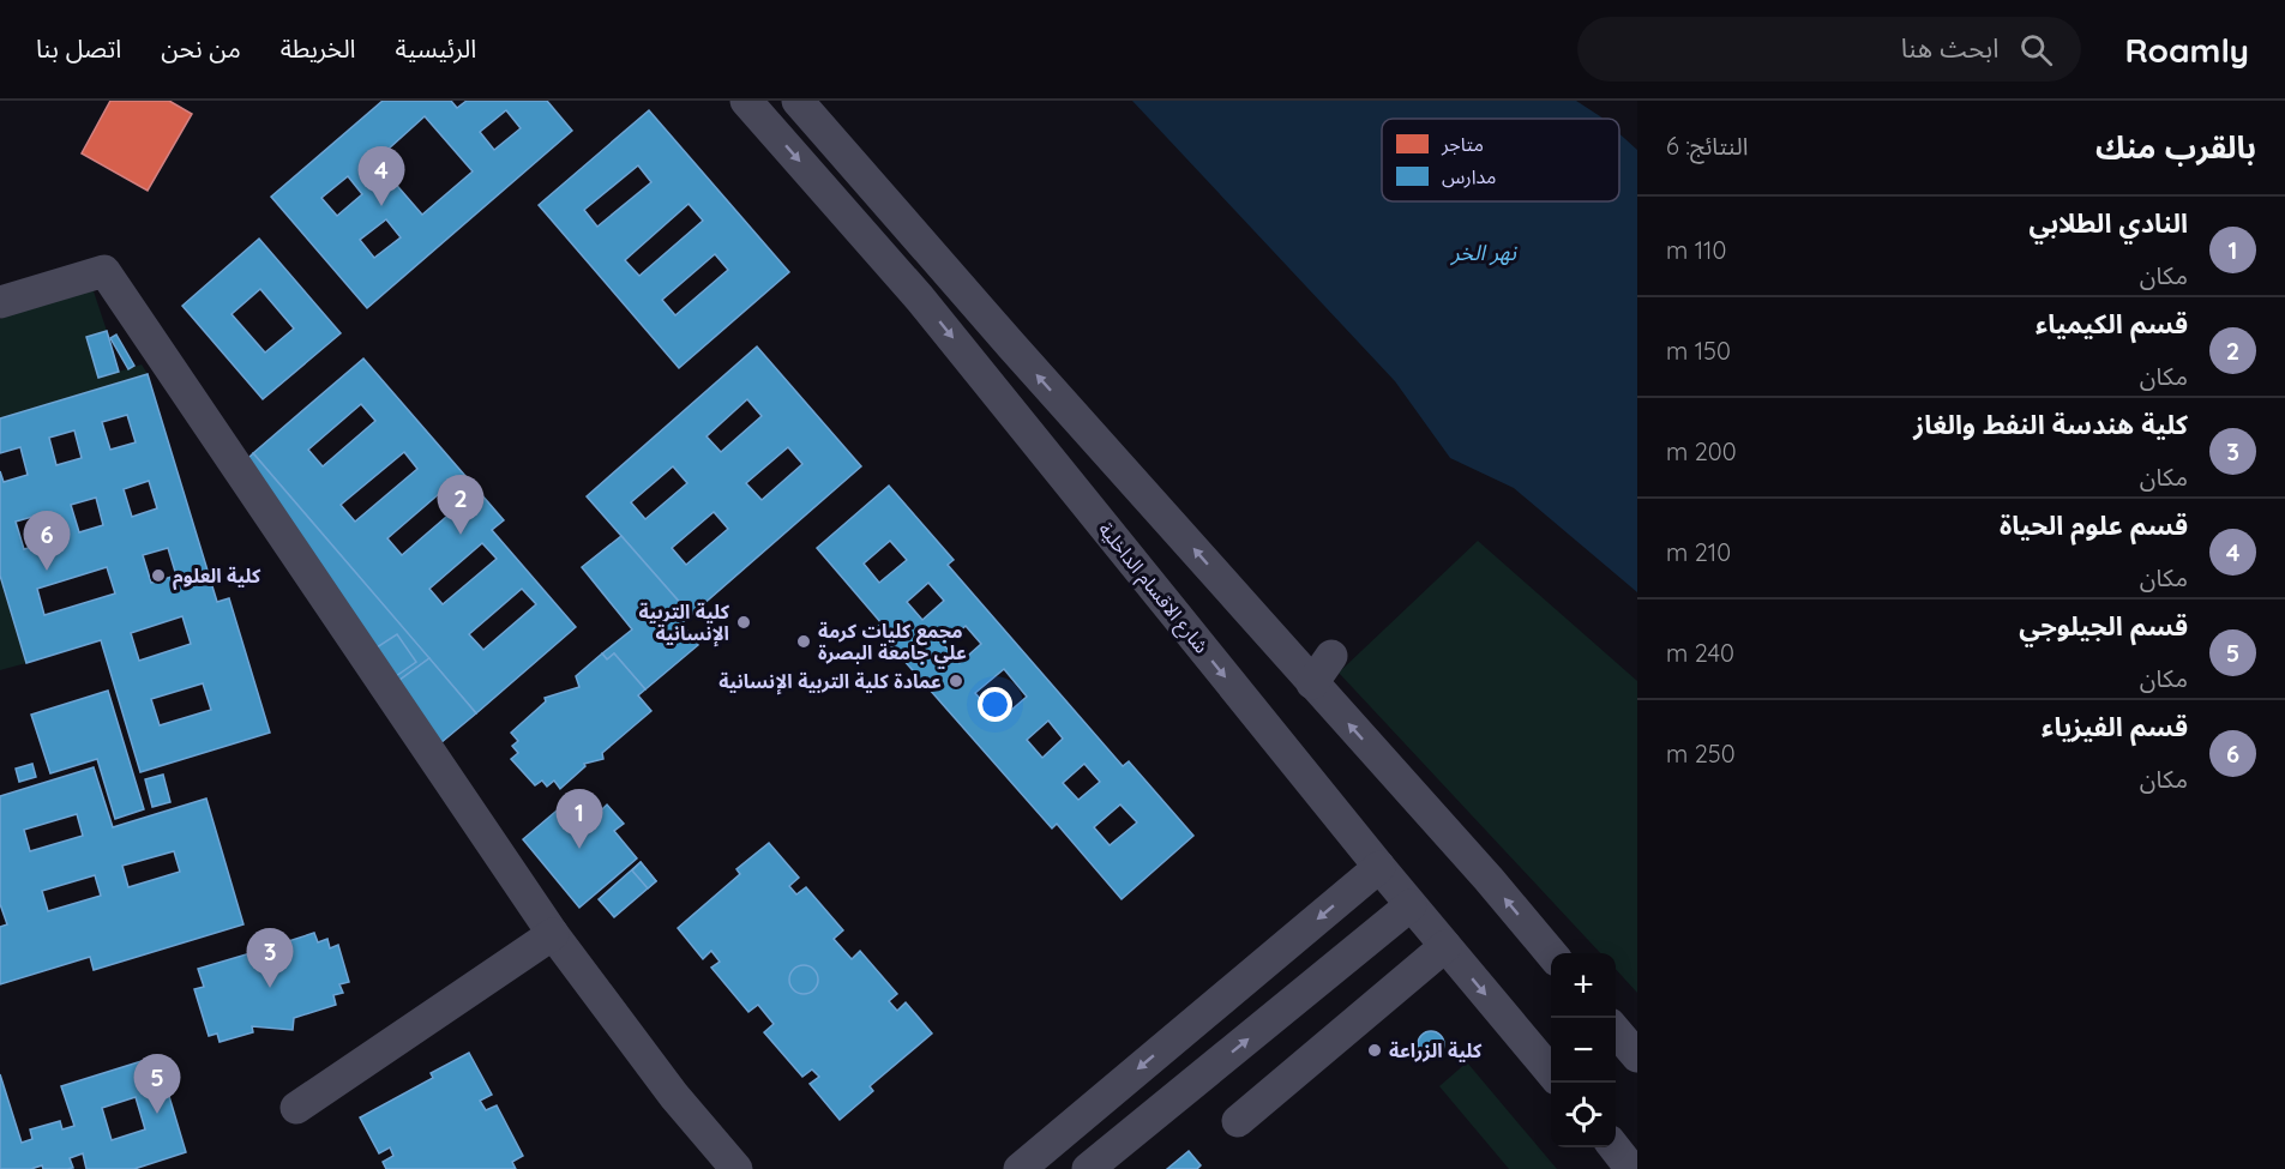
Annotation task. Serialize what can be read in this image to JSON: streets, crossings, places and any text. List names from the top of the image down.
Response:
{
  "streets": {
    "street": ["شارع الاقسام الداخلية"]
  },
  "water": ["نهر الخر"],
  "places": [
    "كلية العلوم",
    "كلية التربية الإنسانية",
    "مجمع كليات كرمة علي جامعة البصرة",
    "عمادة كلية التربية الإنسانية",
    "كلية الزراعة"
  ],
  "legend": ["متاجر", "مدارس"],
  "page": {
    "header": "Roamly",
    "search": "ابحث هنا",
    "nav": [
      "الرئيسية",
      "الخريطة",
      "من نحن",
      "اتصل بنا"
    ],
    "heading": ["بالقرب منك", "النتائج: 6"],
    "pins": [
      "4",
      "2",
      "6",
      "1",
      "3",
      "5"
    ],
    "list": [
      {
        "mark": "1",
        "name": "النادي الطلابي",
        "note": "مكان",
        "value": "110 m"
      },
      {
        "mark": "2",
        "name": "قسم الكيمياء",
        "note": "مكان",
        "value": "150 m"
      },
      {
        "mark": "3",
        "name": "كلية هندسة النفط والغاز",
        "note": "مكان",
        "value": "200 m"
      },
      {
        "mark": "4",
        "name": "قسم علوم الحياة",
        "note": "مكان",
        "value": "210 m"
      },
      {
        "mark": "5",
        "name": "قسم الجيلوجي",
        "note": "مكان",
        "value": "240 m"
      },
      {
        "mark": "6",
        "name": "قسم الفيزياء",
        "note": "مكان",
        "value": "250 m"
      }
    ],
    "map_buttons": ["+", "−"]
  }
}
